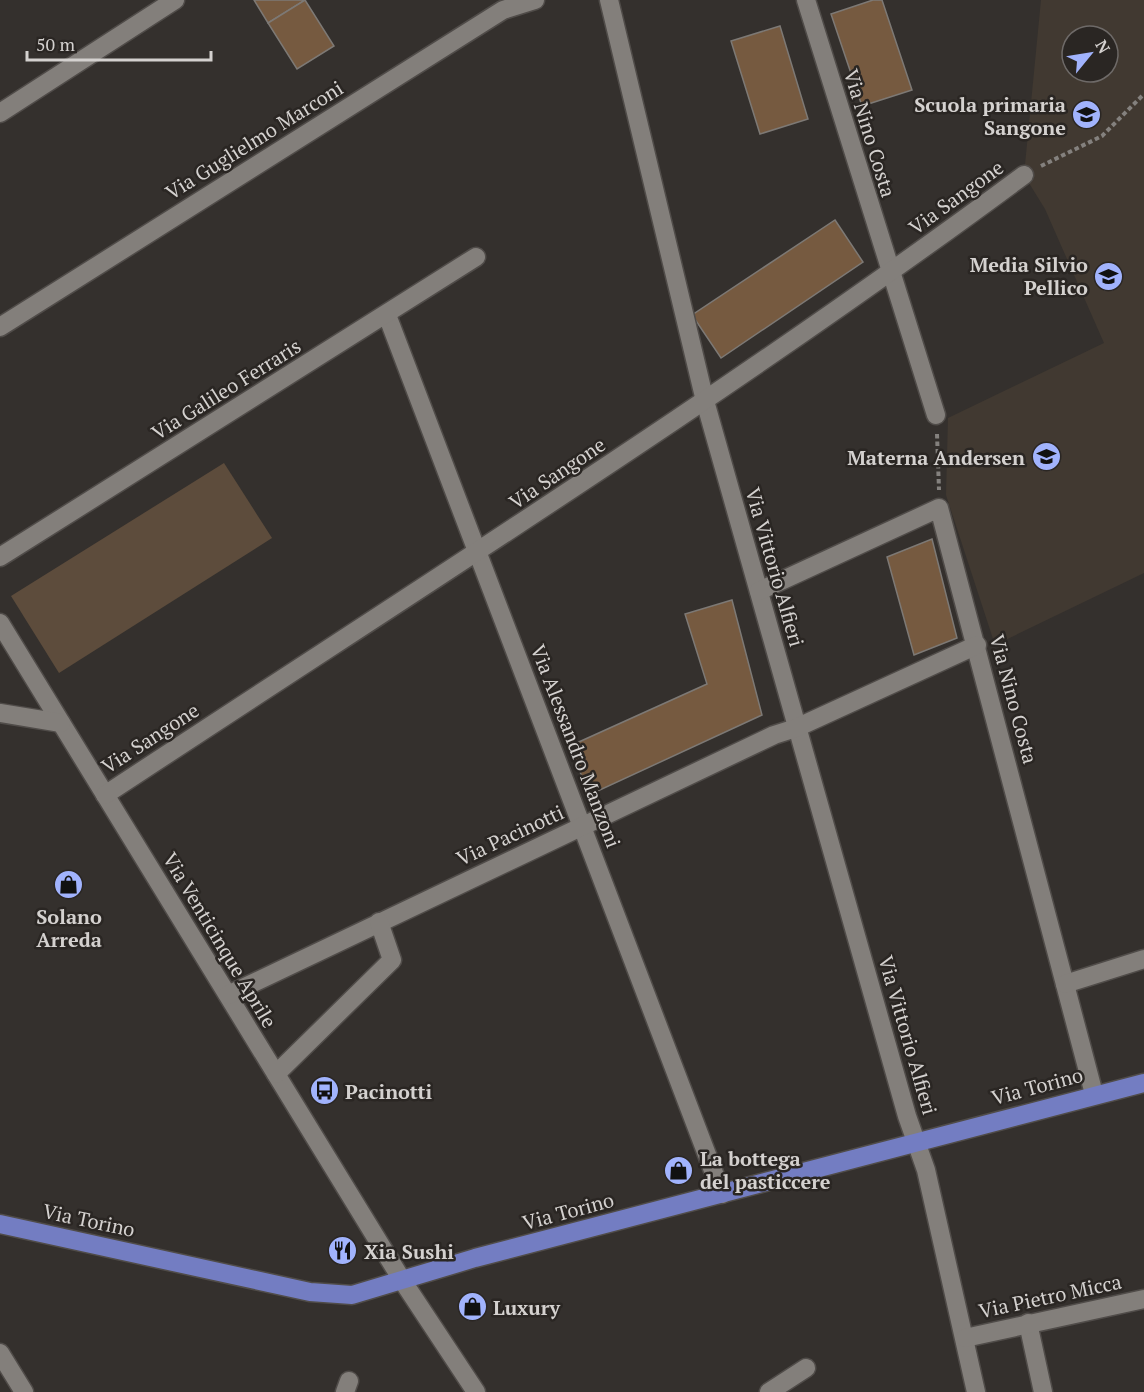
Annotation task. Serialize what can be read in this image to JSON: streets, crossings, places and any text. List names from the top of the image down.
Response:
{
  "streets": {
    "main road": ["Via Torino"],
    "street": [
      "Via Nino Costa",
      "Via Guglielmo Marconi",
      "Via Sangone",
      "Via Galileo Ferraris",
      "Via Vittorio Alfieri",
      "Via Alessandro Manzoni",
      "Via Pacinotti",
      "Via Venticinque Aprile",
      "Via Pietro Micca"
    ]
  },
  "crossings": [
    ["Via Nino Costa", "Via Sangone"],
    ["Via Nino Costa", "Via Pacinotti"],
    ["Via Nino Costa", "Via Torino"],
    ["Via Sangone", "Via Vittorio Alfieri"],
    ["Via Sangone", "Via Alessandro Manzoni"],
    ["Via Sangone", "Via Venticinque Aprile"],
    ["Via Galileo Ferraris", "Via Alessandro Manzoni"],
    ["Via Vittorio Alfieri", "Via Pacinotti"],
    ["Via Vittorio Alfieri", "Via Torino"],
    ["Via Vittorio Alfieri", "Via Pietro Micca"],
    ["Via Alessandro Manzoni", "Via Pacinotti"],
    ["Via Alessandro Manzoni", "Via Torino"],
    ["Via Pacinotti", "Via Venticinque Aprile"],
    ["Via Venticinque Aprile", "Via Torino"]
  ],
  "places": {
    "school or university": ["Scuola primaria Sangone", "Media Silvio Pellico", "Materna Andersen"],
    "shop": ["Solano Arreda", "La bottega del pasticcere", "Luxury"],
    "bus stop": ["Pacinotti"],
    "restaurant": ["Xia Sushi"]
  },
  "scale_bar": "50 m",
  "north": "top right"
}
